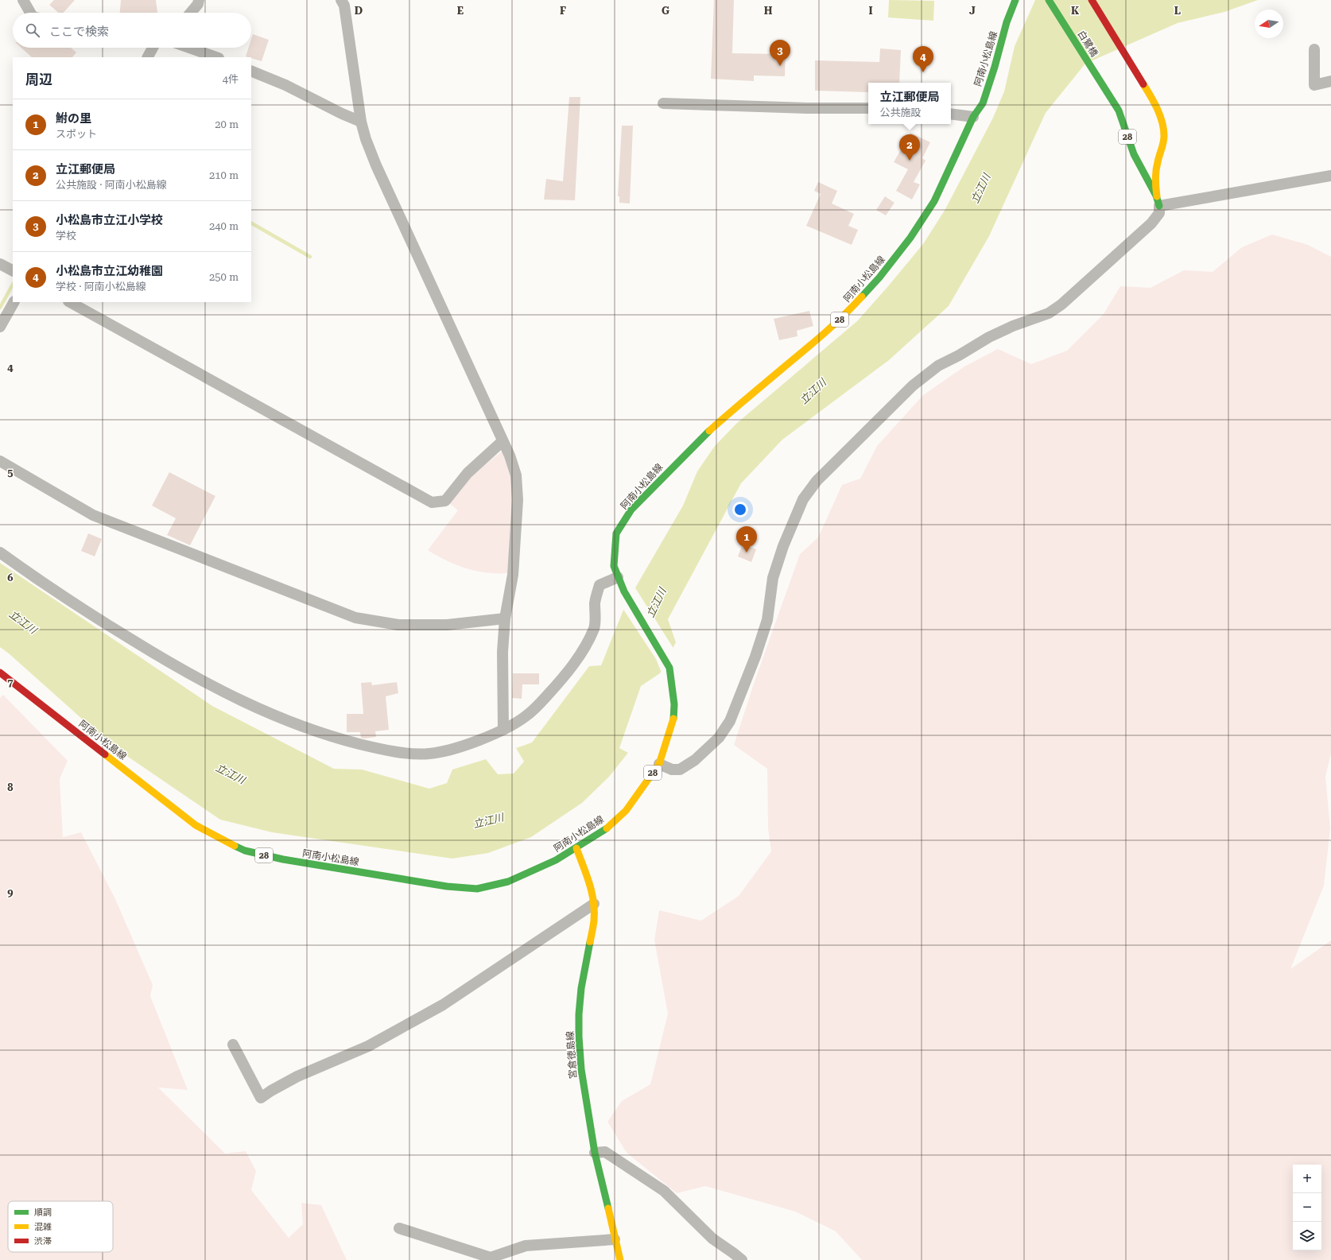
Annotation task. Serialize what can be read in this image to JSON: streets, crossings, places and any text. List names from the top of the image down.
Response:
{
  "streets": {
    "main road": [
      "白鷺橋",
      "阿南小松島線",
      "28",
      "宮倉徳島線"
    ]
  },
  "crossings": [
    ["阿南小松島線", "宮倉徳島線"]
  ],
  "water": ["立江川"],
  "legend": ["順調", "混雑", "渋滞"],
  "north": "left",
  "page": {
    "search": "ここで検索",
    "pins": [
      "3",
      "4",
      "2",
      "1"
    ],
    "heading": ["周辺", "4件"],
    "popup": ["立江郵便局", "公共施設"],
    "list": [
      {
        "mark": "1",
        "name": "鮒の里",
        "note": "スポット",
        "value": "20 m"
      },
      {
        "mark": "2",
        "name": "立江郵便局",
        "note": "公共施設 · 阿南小松島線",
        "value": "210 m"
      },
      {
        "mark": "3",
        "name": "小松島市立江小学校",
        "note": "学校",
        "value": "240 m"
      },
      {
        "mark": "4",
        "name": "小松島市立江幼稚園",
        "note": "学校 · 阿南小松島線",
        "value": "250 m"
      }
    ],
    "map_buttons": ["+", "−"]
  },
  "grid": {
    "columns": [
      "D",
      "E",
      "F",
      "G",
      "H",
      "I",
      "J",
      "K",
      "L"
    ],
    "rows": [
      "4",
      "5",
      "6",
      "7",
      "8",
      "9"
    ]
  }
}
